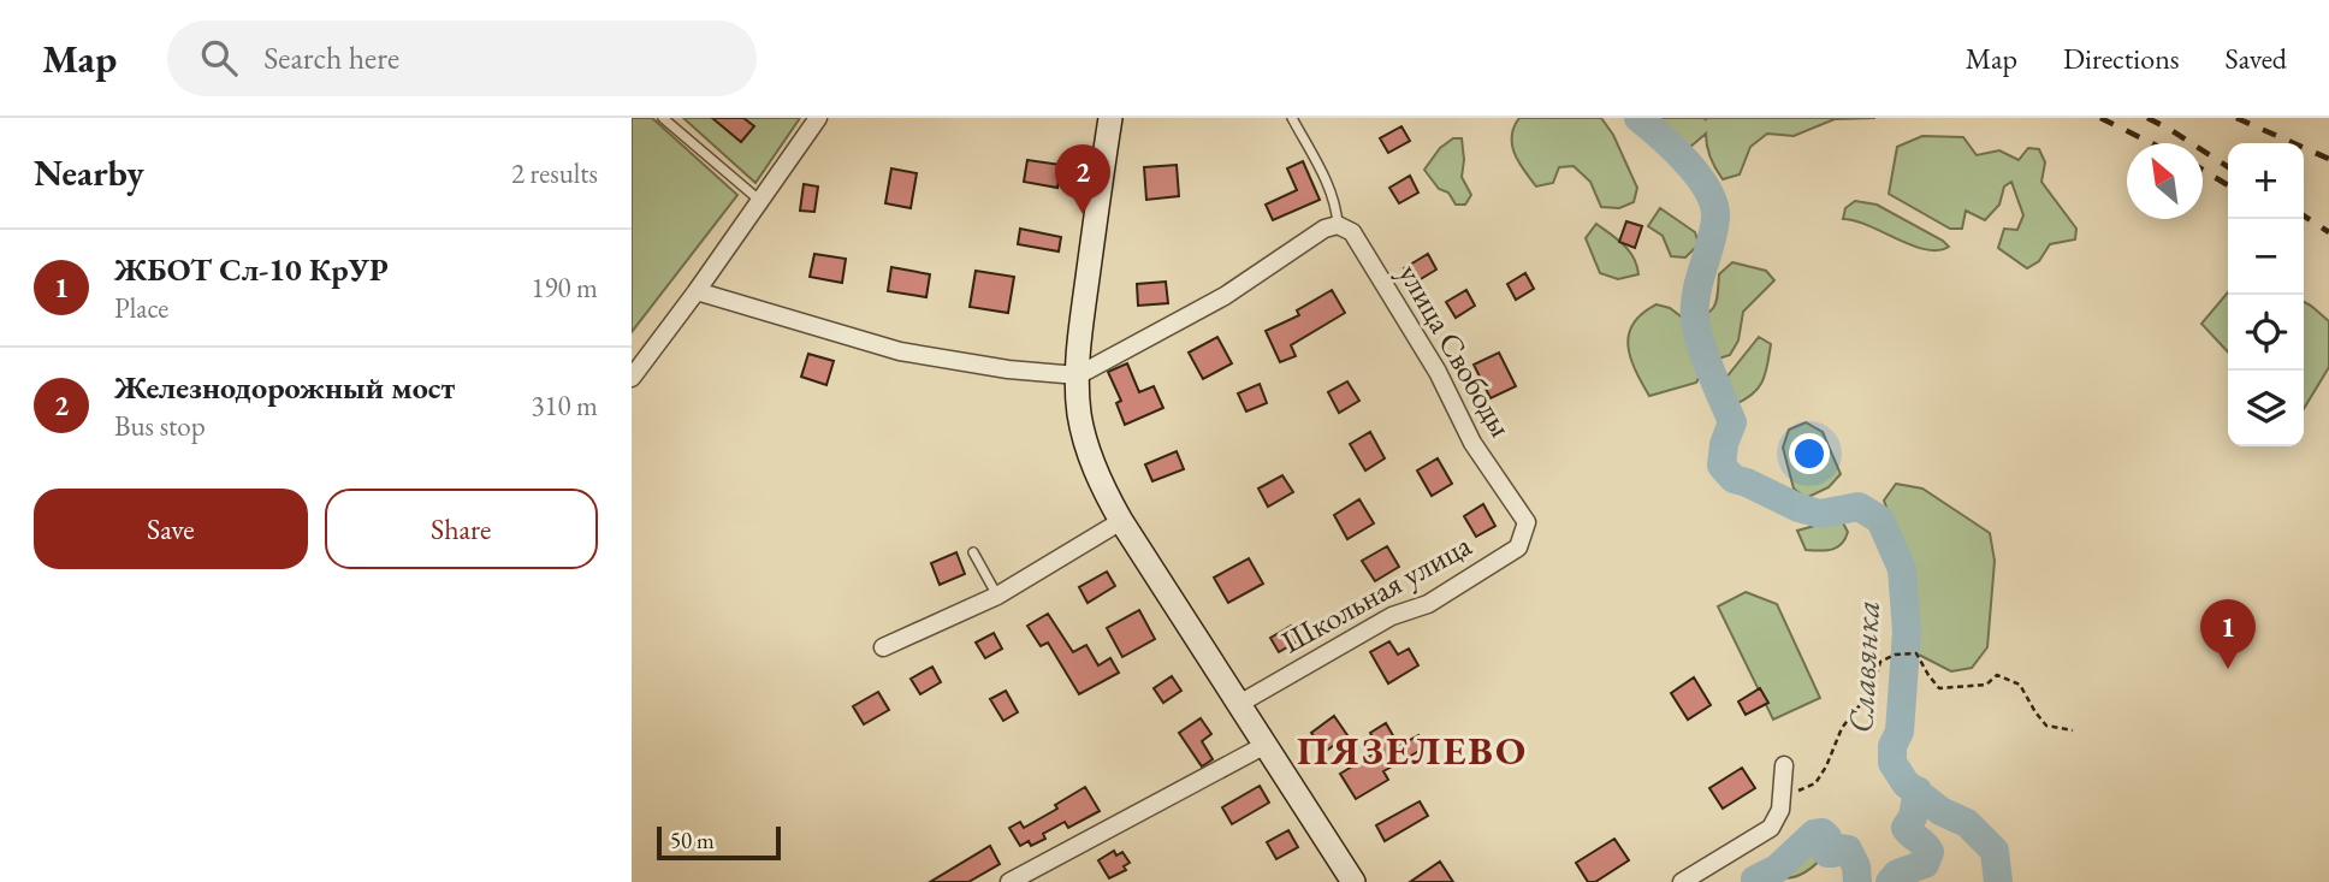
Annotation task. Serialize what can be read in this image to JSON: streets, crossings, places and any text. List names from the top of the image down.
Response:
{
  "streets": {
    "street": ["улица Свободы", "Школьная улица"]
  },
  "crossings": [
    ["улица Свободы", "Школьная улица"]
  ],
  "districts": ["ПЯЗЕЛЕВО"],
  "water": ["Славянка"],
  "scale_bar": "50 m",
  "north": "top left",
  "page": {
    "header": "Map",
    "search": "Search here",
    "nav": ["Map", "Directions", "Saved"],
    "heading": ["Nearby", "2 results"],
    "map_buttons": ["+", "−"],
    "pins": ["2", "1"],
    "list": [
      {
        "mark": "1",
        "name": "ЖБОТ Сл-10 КрУР",
        "note": "Place",
        "value": "190 m"
      },
      {
        "mark": "2",
        "name": "Железнодорожный мост",
        "note": "Bus stop",
        "value": "310 m"
      }
    ],
    "buttons": ["Save", "Share"],
    "scale": "50 m"
  }
}
